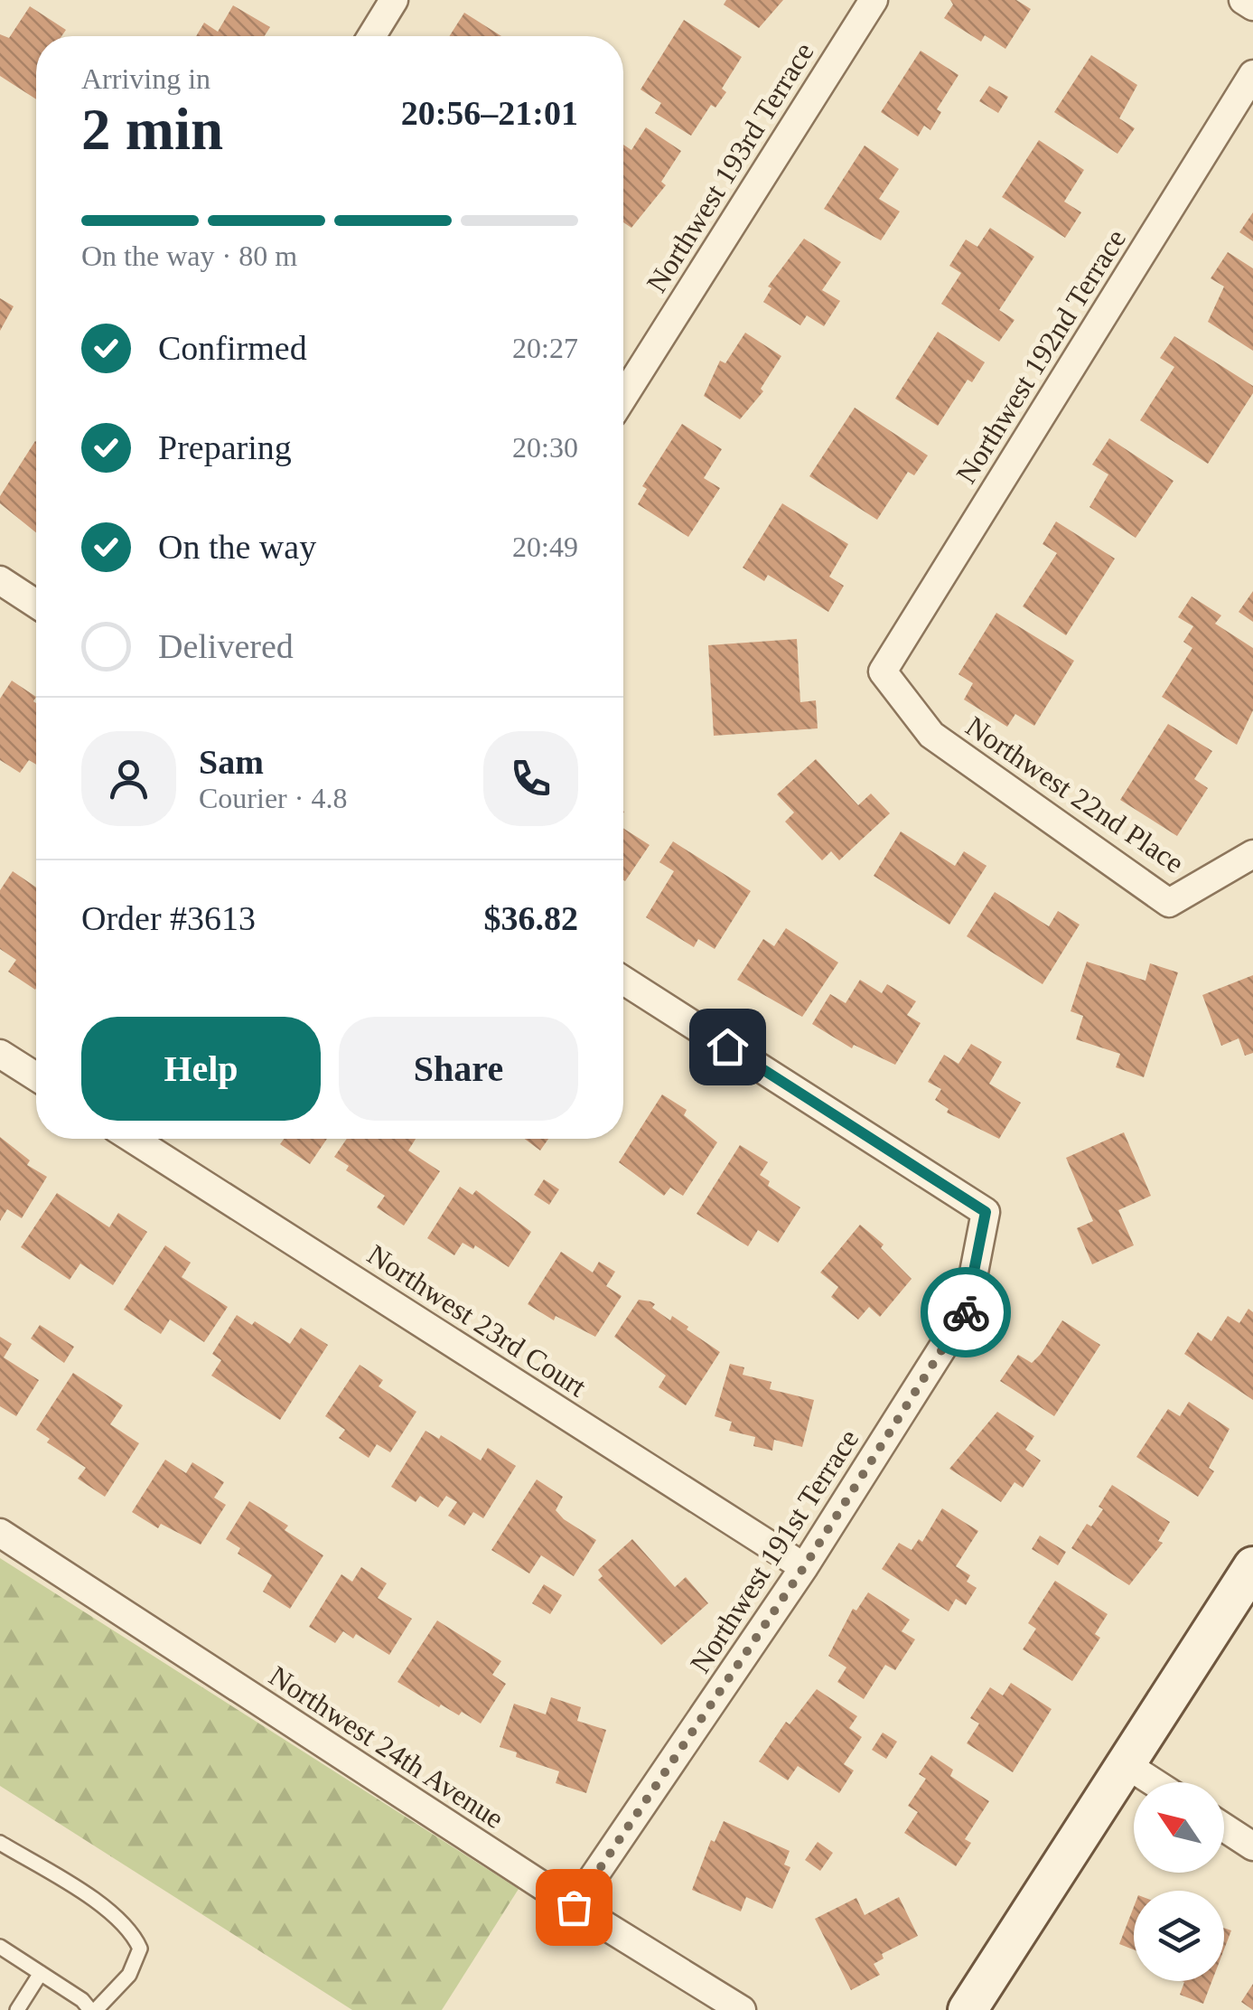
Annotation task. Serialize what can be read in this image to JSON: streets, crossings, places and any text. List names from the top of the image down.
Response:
{
  "streets": {
    "street": [
      "Northwest 193rd Terrace",
      "Northwest 192nd Terrace",
      "Northwest 22nd Place",
      "Northwest 23rd Court",
      "Northwest 191st Terrace",
      "Northwest 24th Avenue"
    ]
  },
  "crossings": [
    ["Northwest 192nd Terrace", "Northwest 22nd Place"],
    ["Northwest 23rd Court", "Northwest 191st Terrace"],
    ["Northwest 191st Terrace", "Northwest 24th Avenue"]
  ],
  "north": "top left",
  "page": {
    "heading": ["2 min", "Arriving in", "20:56–21:01"],
    "panel": [
      "Sam",
      "Courier · 4.8",
      "Order #3613",
      "$36.82"
    ],
    "bar": "On the way · 80 m",
    "list": [
      ["Confirmed", "20:27"],
      ["Preparing", "20:30"],
      ["On the way", "20:49"],
      "Delivered"
    ],
    "buttons": ["Help", "Share"]
  }
}
